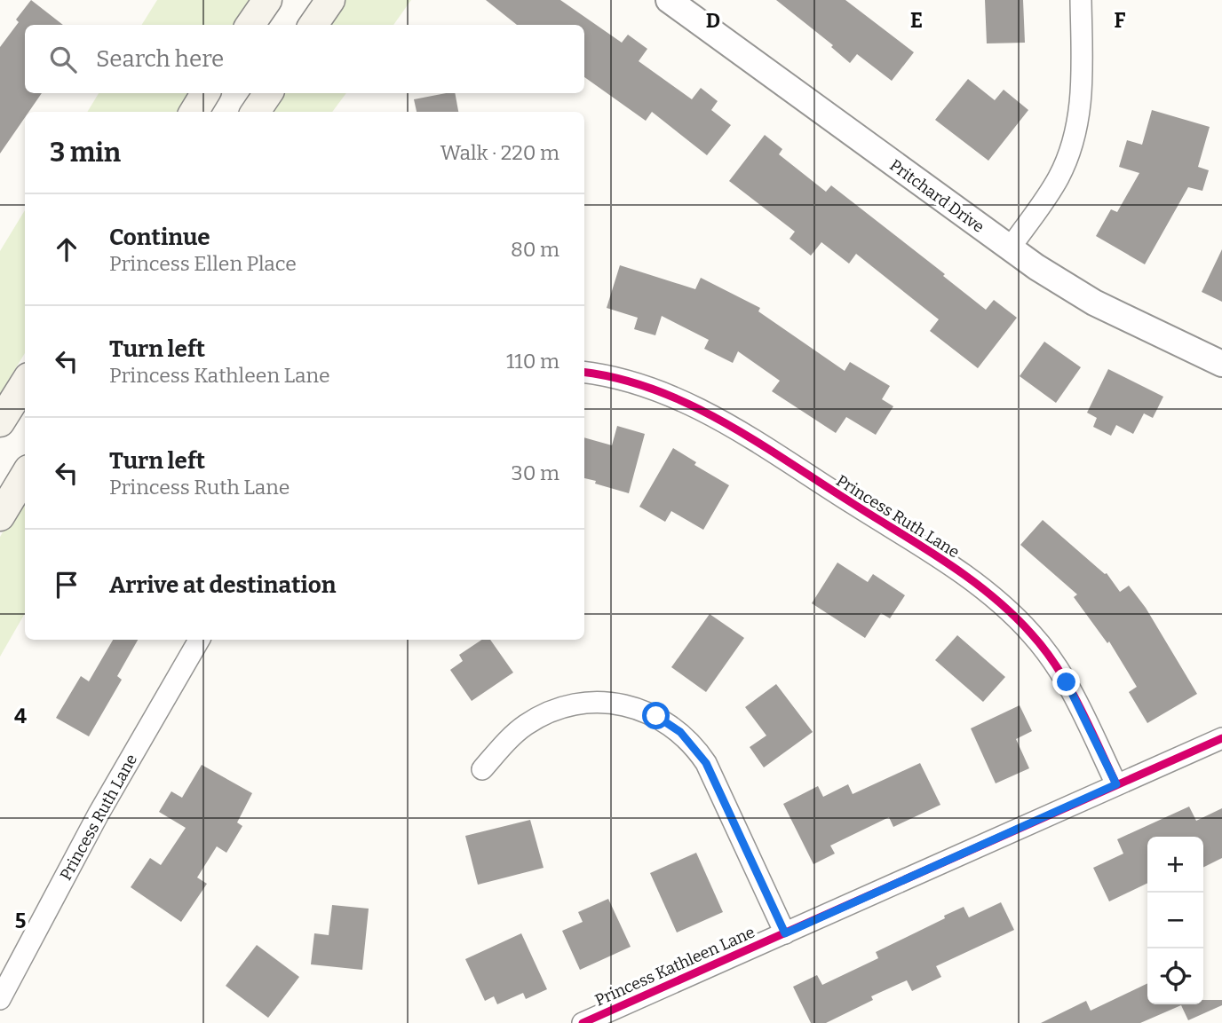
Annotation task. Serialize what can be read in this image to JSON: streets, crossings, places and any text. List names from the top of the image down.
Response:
{
  "streets": {
    "street": ["Pritchard Drive", "Princess Ruth Lane", "Princess Kathleen Lane"]
  },
  "crossings": [
    ["Princess Ruth Lane", "Princess Kathleen Lane"]
  ],
  "page": {
    "search": "Search here",
    "heading": ["3 min", "Walk · 220 m"],
    "list": [
      ["Continue", "Princess Ellen Place", "80 m"],
      ["Turn left", "Princess Kathleen Lane", "110 m"],
      ["Turn left", "Princess Ruth Lane", "30 m"],
      "Arrive at destination"
    ],
    "map_buttons": ["+", "−"]
  },
  "grid": {
    "columns": ["D", "E", "F"],
    "rows": ["4", "5"]
  }
}
